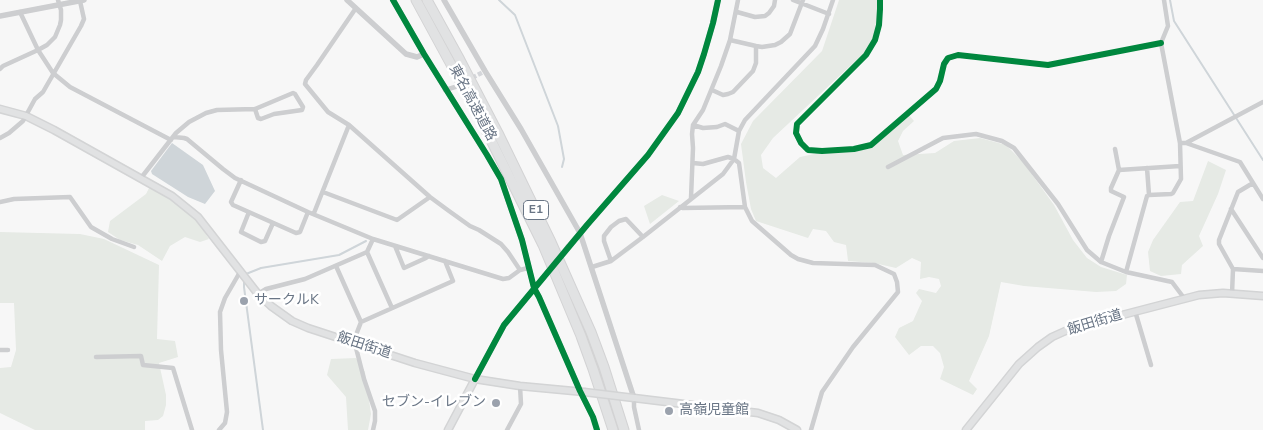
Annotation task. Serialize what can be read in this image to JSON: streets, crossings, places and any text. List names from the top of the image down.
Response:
{
  "streets": {
    "highway": ["東名高速道路", "E1"],
    "main road": ["飯田街道"]
  },
  "places": ["サークルK", "セブン-イレブン", "高嶺児童館"]
}
